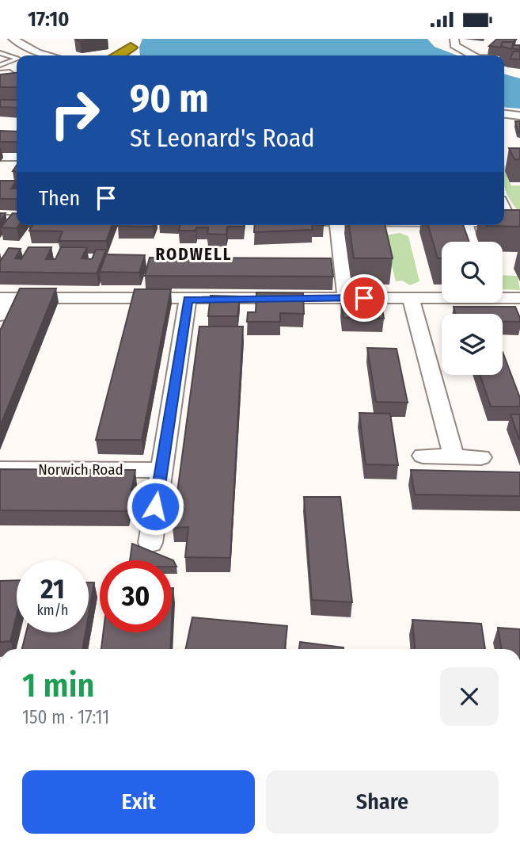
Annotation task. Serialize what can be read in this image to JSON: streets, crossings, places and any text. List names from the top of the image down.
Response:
{
  "streets": {
    "street": ["Norwich Road"]
  },
  "districts": ["RODWELL"],
  "page": {
    "status": "17:10",
    "turn": ["90 m", "St Leonard's Road"],
    "then": "Then",
    "speed": "21 km/h",
    "limit": "30",
    "heading": ["1 min", "150 m · 17:11"],
    "buttons": ["Exit", "Share"]
  }
}
